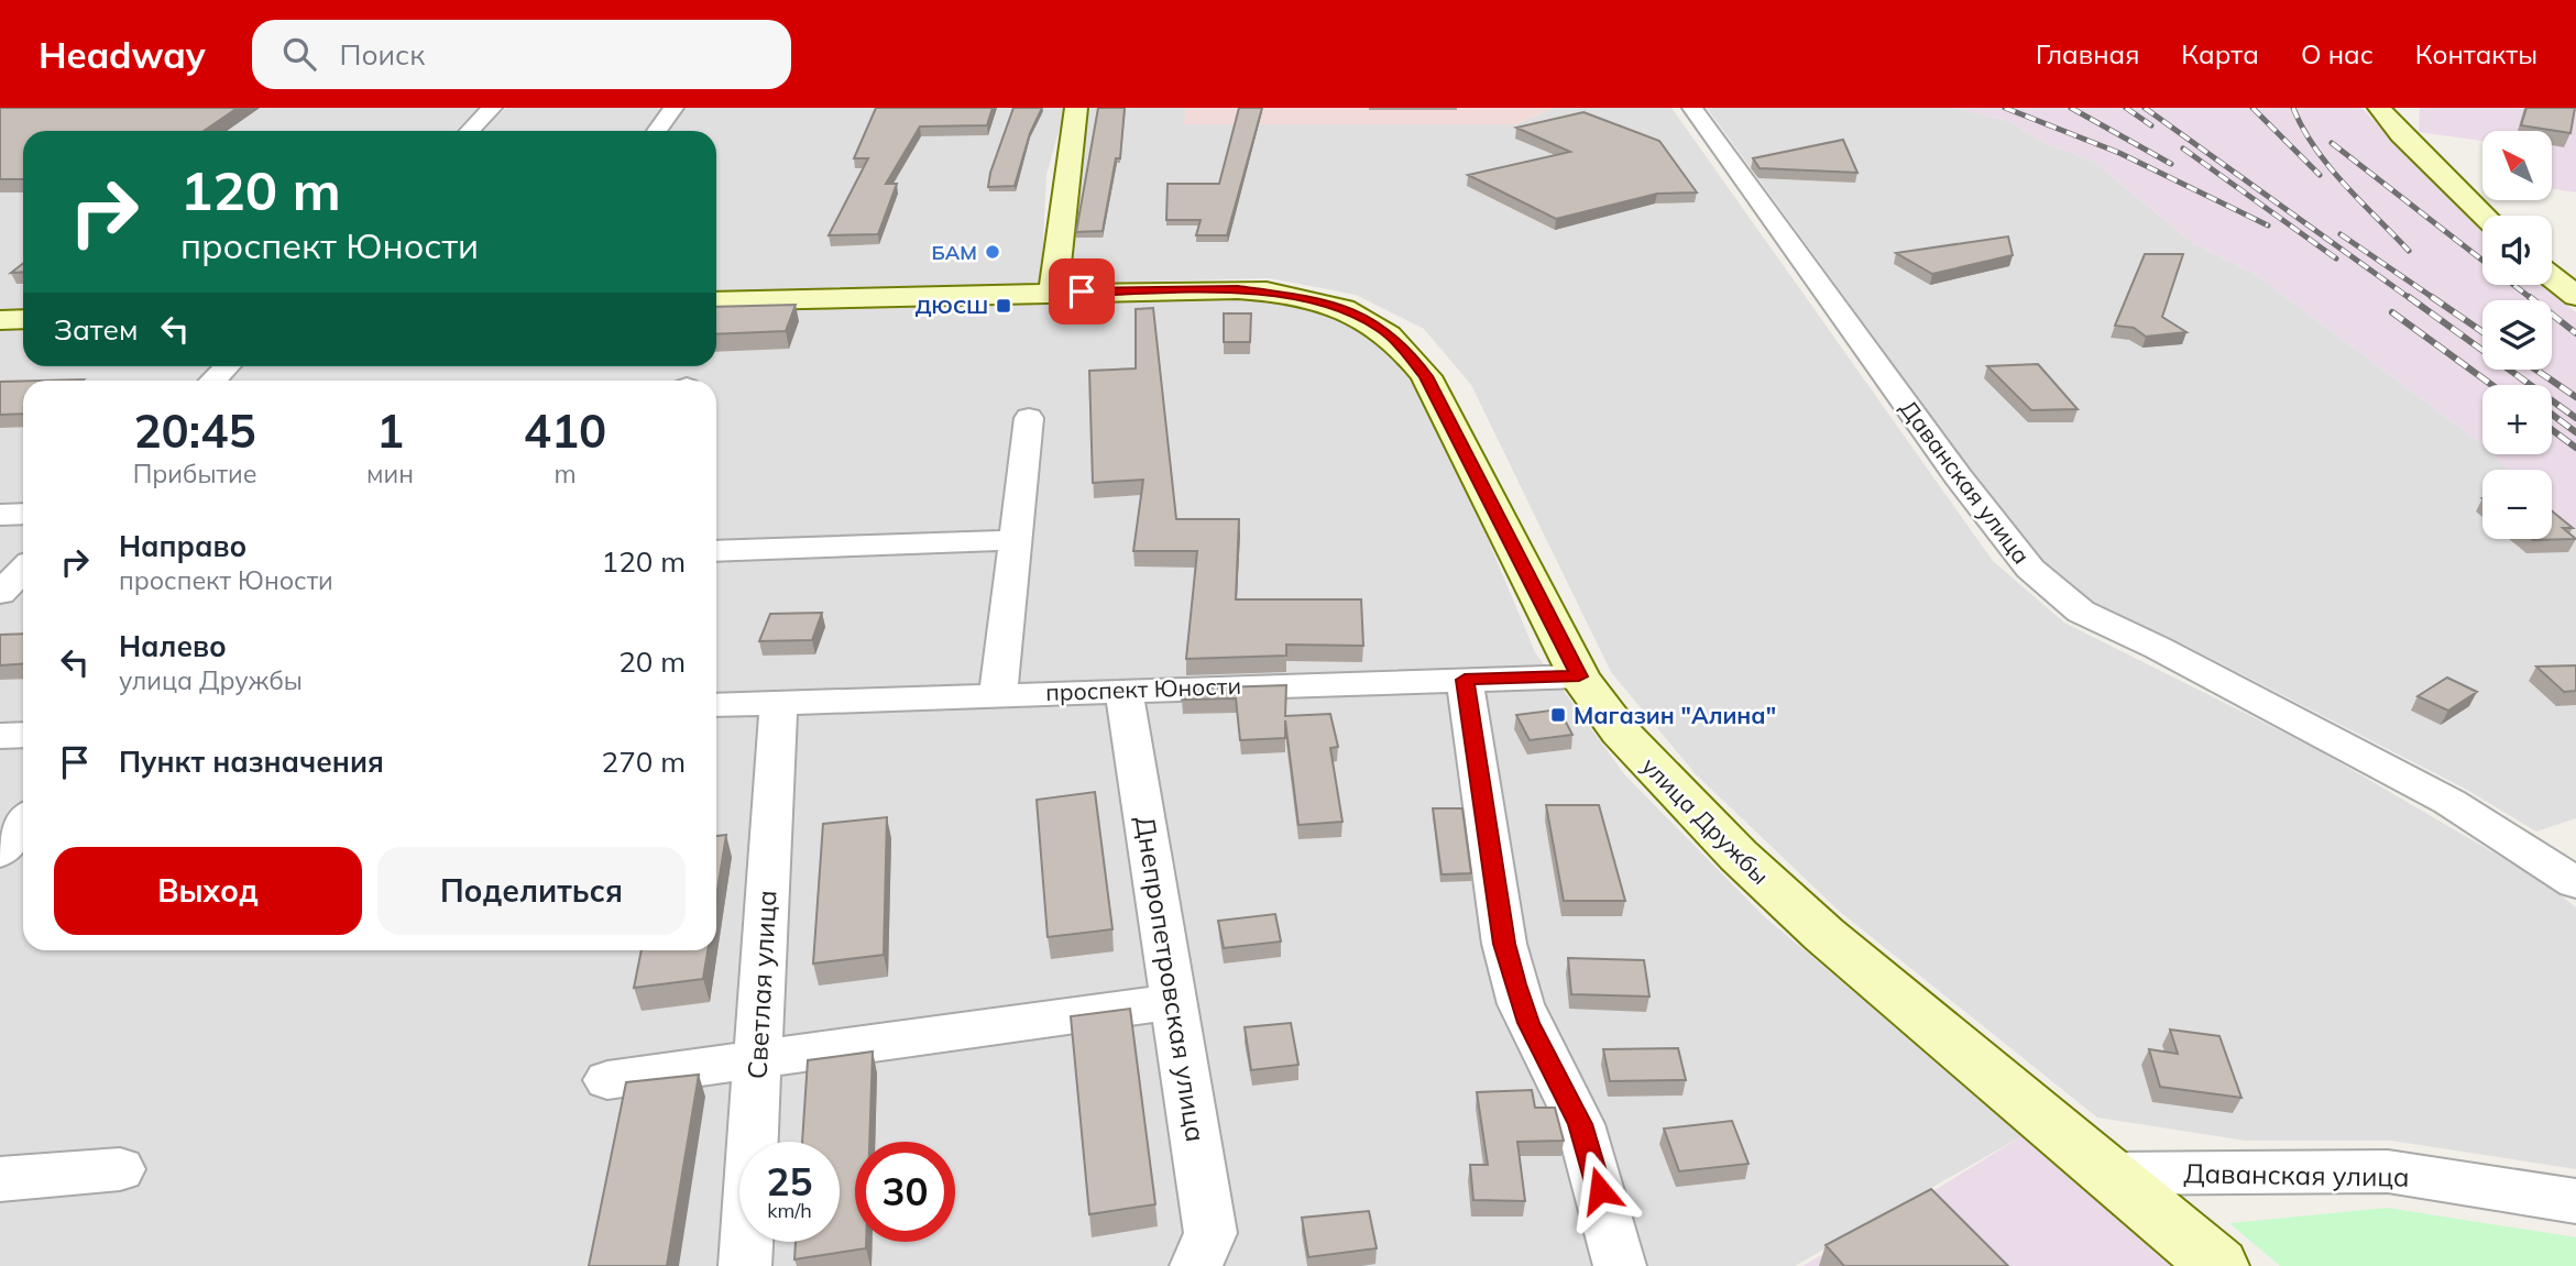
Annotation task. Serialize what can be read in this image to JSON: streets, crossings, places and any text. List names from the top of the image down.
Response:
{
  "streets": {
    "street": [
      "Даванская улица",
      "проспект Юности",
      "улица Дружбы",
      "Днепропетровская улица",
      "Светлая улица"
    ]
  },
  "crossings": [
    ["Даванская улица", "улица Дружбы"],
    ["проспект Юности", "улица Дружбы"],
    ["проспект Юности", "Днепропетровская улица"],
    ["проспект Юности", "Светлая улица"]
  ],
  "places": {
    "other": ["БАМ"],
    "transit": ["ДЮСШ", "Магазин \"Алина\""]
  },
  "north": "top left",
  "page": {
    "header": "Headway",
    "search": "Поиск",
    "nav": [
      "Главная",
      "Карта",
      "О нас",
      "Контакты"
    ],
    "map_buttons": ["+", "−"],
    "turn": ["120 m", "проспект Юности"],
    "then": "Затем",
    "eta": [
      "20:45",
      "Прибытие",
      "1",
      "мин",
      "410",
      "m"
    ],
    "list": [
      {
        "name": "Направо",
        "note": "проспект Юности",
        "value": "120 m"
      },
      {
        "name": "Налево",
        "note": "улица Дружбы",
        "value": "20 m"
      },
      {
        "name": "Пункт назначения",
        "value": "270 m"
      }
    ],
    "buttons": ["Выход", "Поделиться"],
    "speed": "25 km/h",
    "limit": "30"
  }
}
